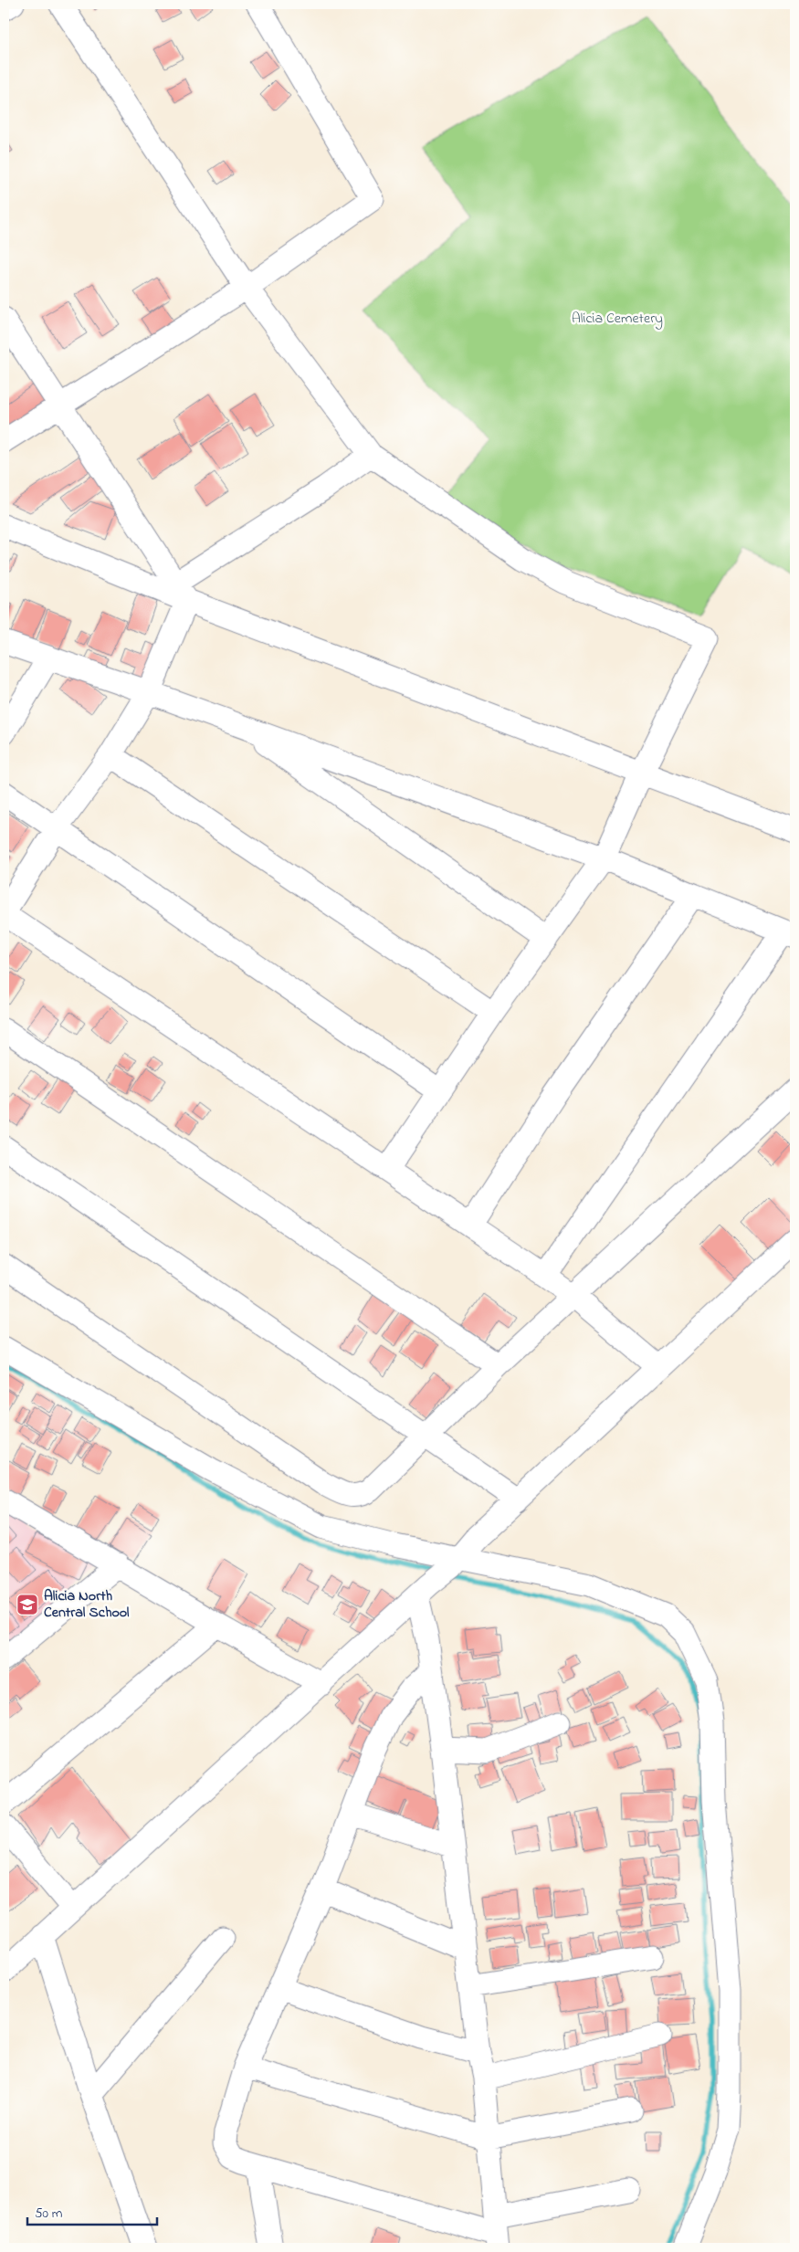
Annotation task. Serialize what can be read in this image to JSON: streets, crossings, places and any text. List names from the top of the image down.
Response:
{
  "parks": ["Alicia Cemetery"],
  "places": {
    "school or university": ["Alicia North Central School"]
  },
  "scale_bar": "50 m"
}
